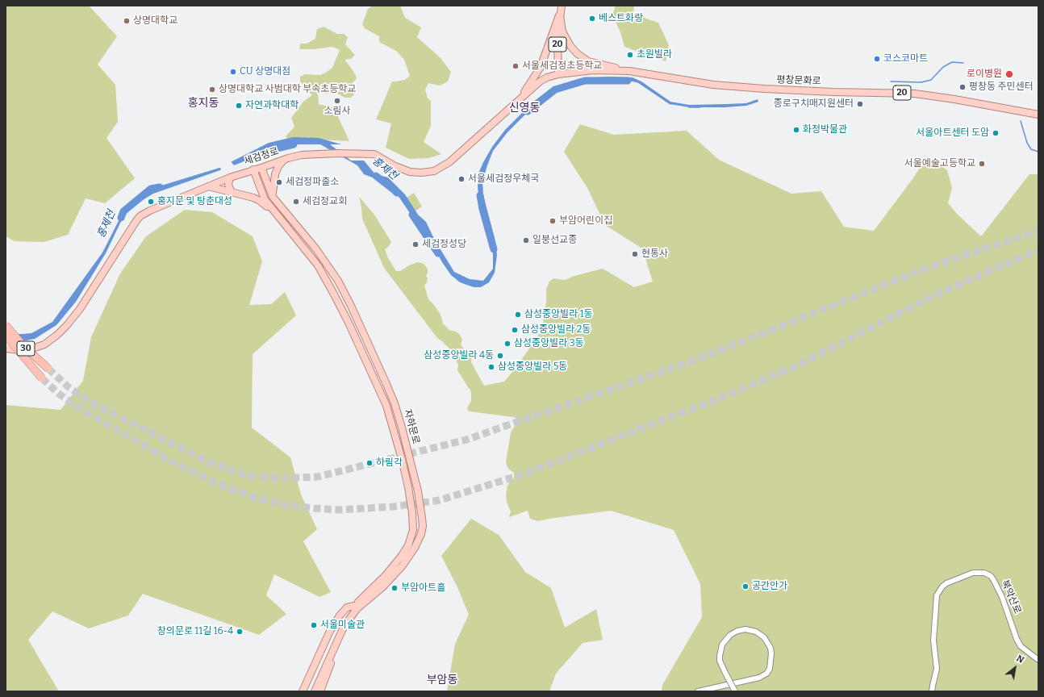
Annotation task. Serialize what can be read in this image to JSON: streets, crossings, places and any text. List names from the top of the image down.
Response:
{
  "streets": {
    "highway": ["30"],
    "main road": [
      "20",
      "평창문화로",
      "세검정로",
      "자하문로"
    ],
    "street": ["북악산로"]
  },
  "crossings": [
    ["20", "평창문화로"],
    ["20", "세검정로"],
    ["평창문화로", "세검정로"],
    ["세검정로", "자하문로"]
  ],
  "districts": ["홍지동", "신영동", "부암동"],
  "water": ["홍제천"],
  "places": [
    "베스트화랑",
    "상명대학교",
    "초원빌라",
    "코스코마트",
    "서울세검정초등학교",
    "CU 상명대점",
    "로이병원",
    "평창동 주민센터",
    "상명대학교 사범대학 부속초등학교",
    "소림사",
    "종로구치매지원센터",
    "자연과학대학",
    "화정박물관",
    "서울아트센터 도암",
    "서울예술고등학교",
    "서울세검정우체국",
    "세검정파출소",
    "홍지문 및 탕춘대성",
    "세검정교회",
    "부암어린이집",
    "일붕선교종",
    "세검정성당",
    "현통사",
    "삼성중앙빌라 1동",
    "삼성중앙빌라 2동",
    "삼성중앙빌라 3동",
    "삼성중앙빌라 4동",
    "삼성중앙빌라 5동",
    "하림각",
    "공간안가",
    "부암아트홀",
    "서울미술관",
    "창의문로 11길 16-4"
  ],
  "north": "top right"
}
